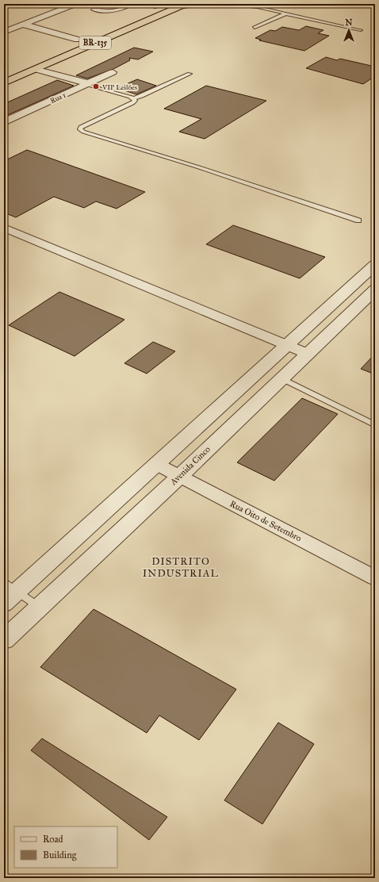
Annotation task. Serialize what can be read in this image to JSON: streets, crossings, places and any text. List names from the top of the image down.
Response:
{
  "streets": {
    "highway": ["BR-135"],
    "street": ["Rua 1", "Avenida Cinco", "Rua Oito de Setembro"]
  },
  "crossings": [
    ["Avenida Cinco", "Rua Oito de Setembro"]
  ],
  "districts": ["DISTRITO INDUSTRIAL"],
  "places": ["VIP Leilões"],
  "legend": ["Road", "Building"],
  "north": "top"
}
